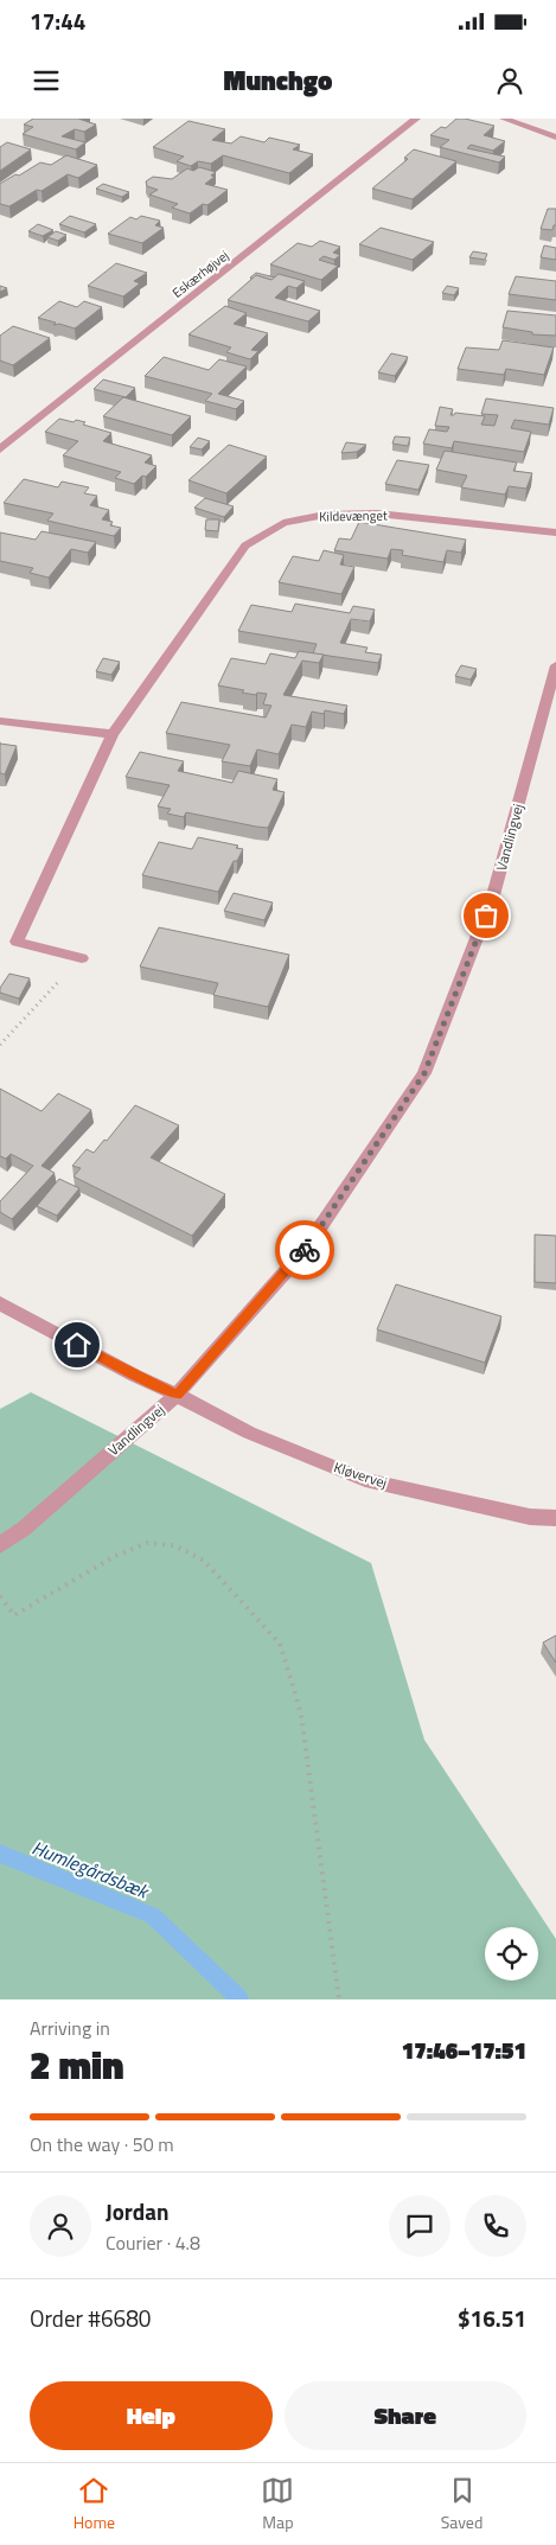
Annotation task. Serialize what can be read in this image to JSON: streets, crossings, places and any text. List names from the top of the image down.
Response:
{
  "streets": {
    "street": [
      "Eskærhøjvej",
      "Kildevænget",
      "Vandlingvej",
      "Kløvervej"
    ]
  },
  "crossings": [
    ["Vandlingvej", "Kløvervej"]
  ],
  "water": ["Humlegårdsbæk"],
  "page": {
    "status": "17:44",
    "header": "Munchgo",
    "heading": ["2 min", "Arriving in", "17:46–17:51"],
    "panel": [
      "Jordan",
      "Courier · 4.8",
      "Order #6680",
      "$16.51"
    ],
    "bar": "On the way · 50 m",
    "buttons": ["Help", "Share"],
    "tabs": ["Home", "Map", "Saved"]
  }
}
